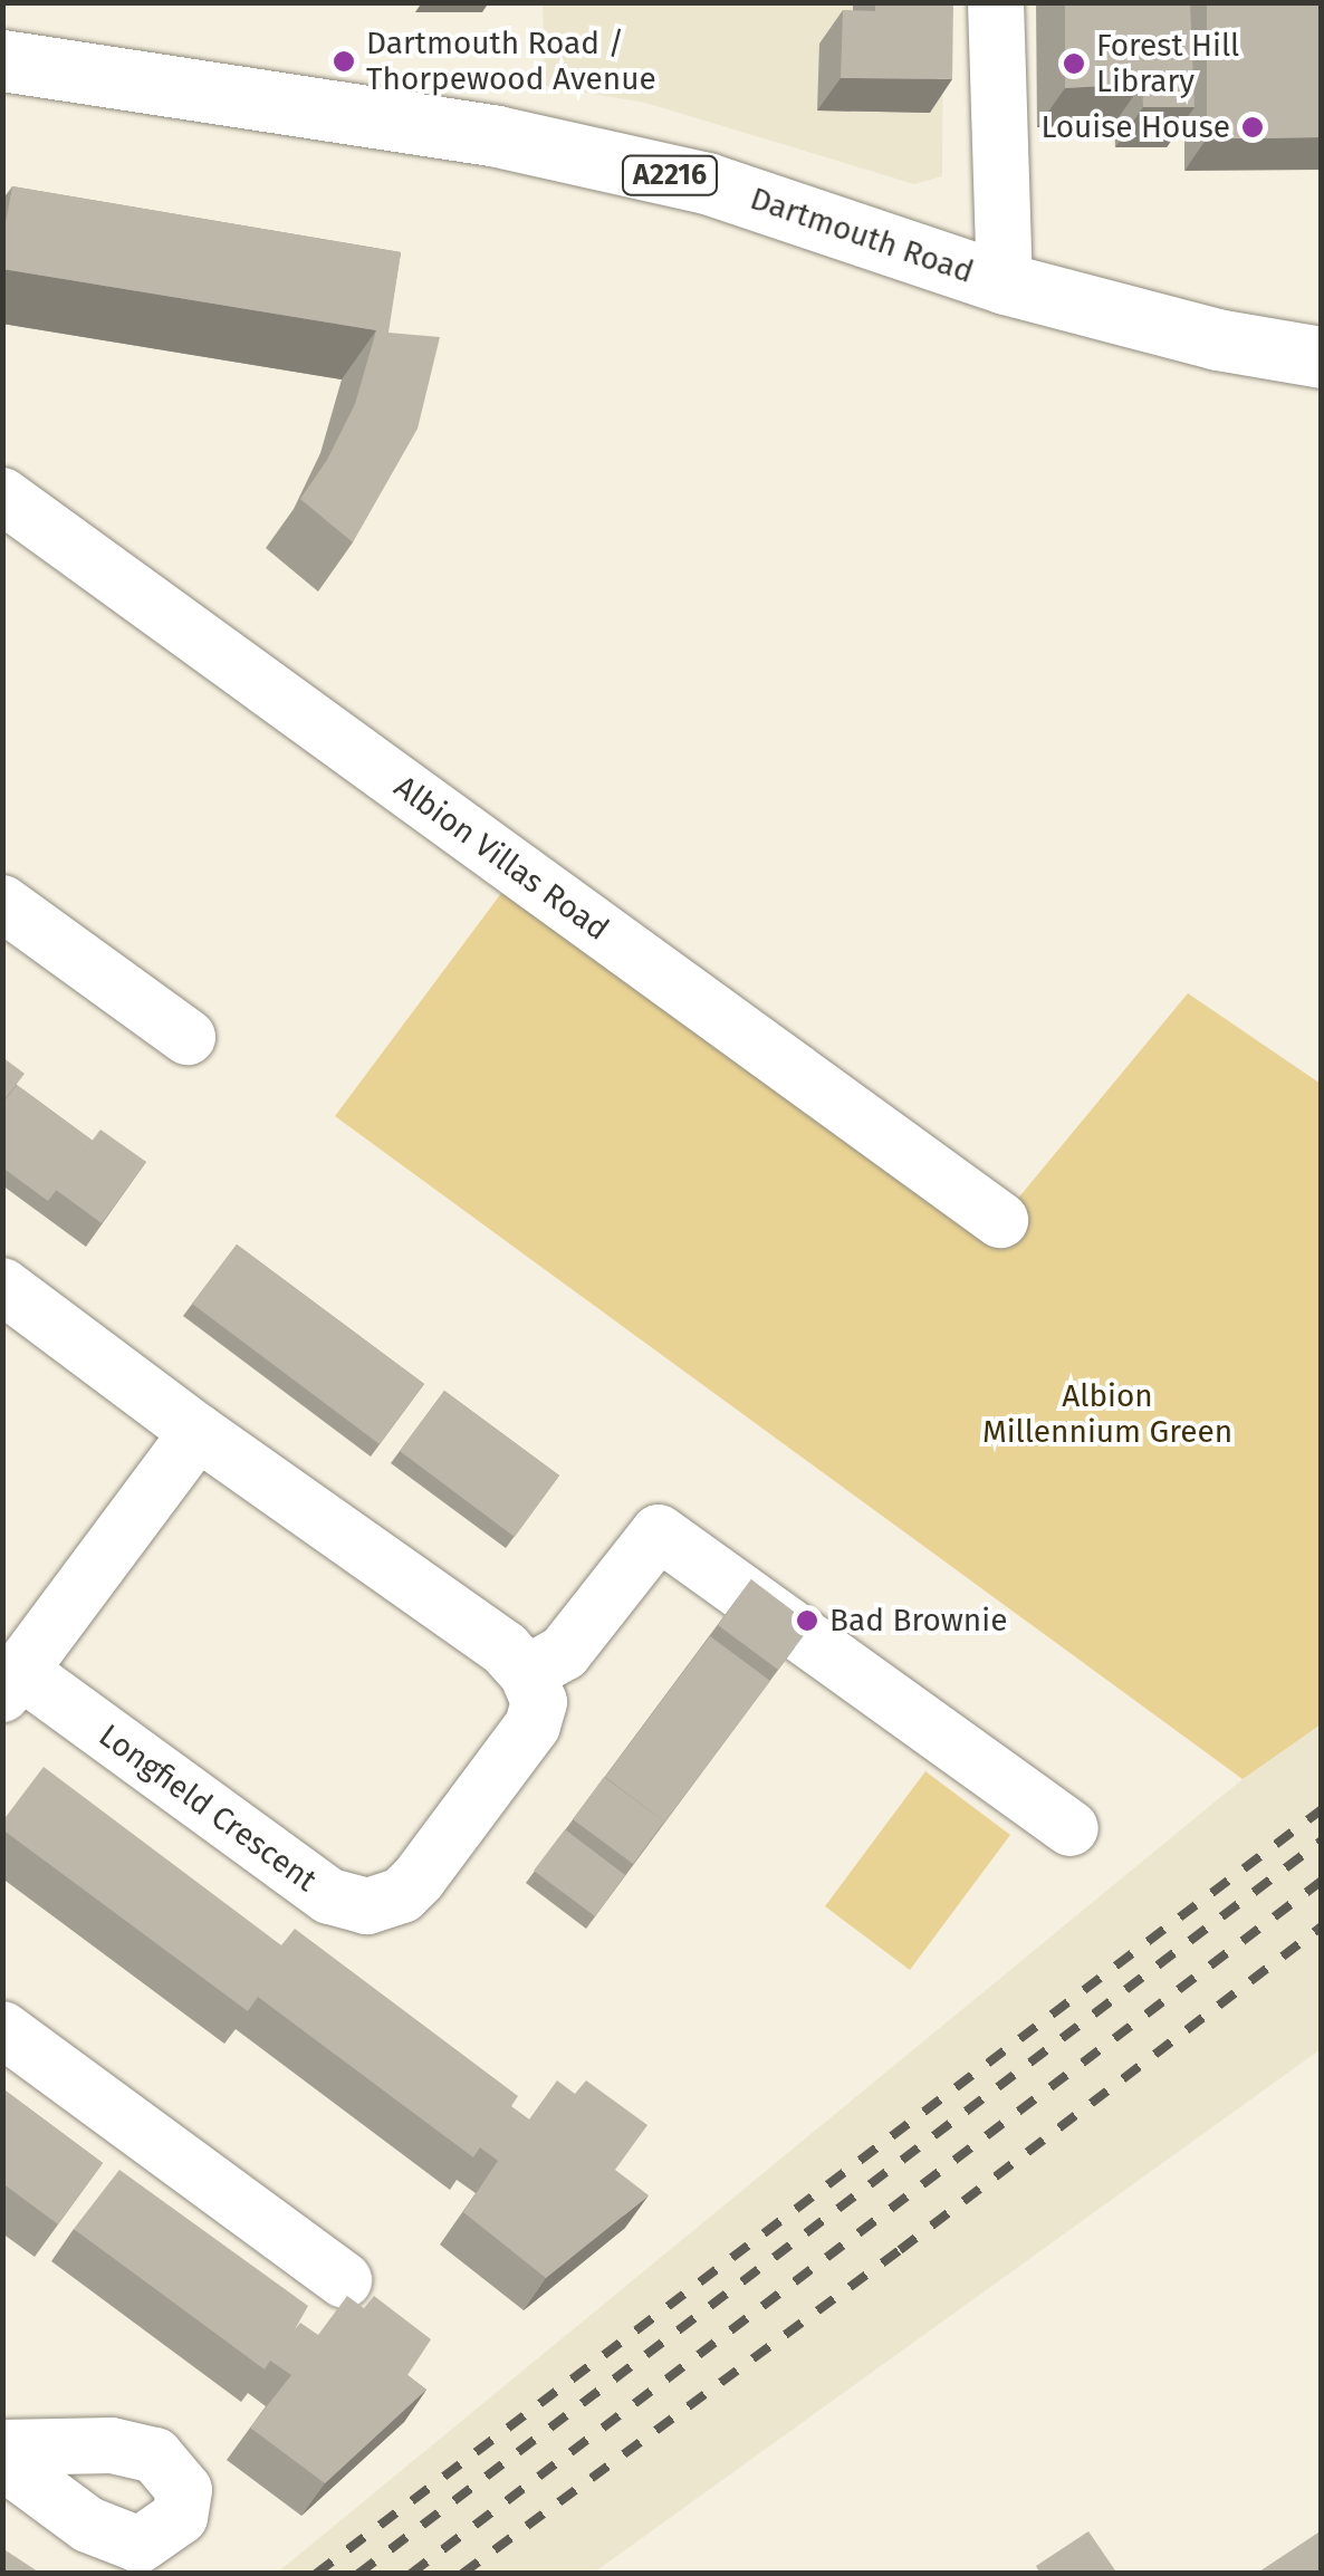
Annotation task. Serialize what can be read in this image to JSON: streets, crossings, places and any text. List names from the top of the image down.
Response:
{
  "streets": {
    "main road": ["A2216", "Dartmouth Road"],
    "street": ["Albion Villas Road", "Longfield Crescent"]
  },
  "parks": ["Albion Millennium Green"],
  "places": [
    "Dartmouth Road / Thorpewood Avenue",
    "Forest Hill Library",
    "Louise House",
    "Bad Brownie"
  ]
}
